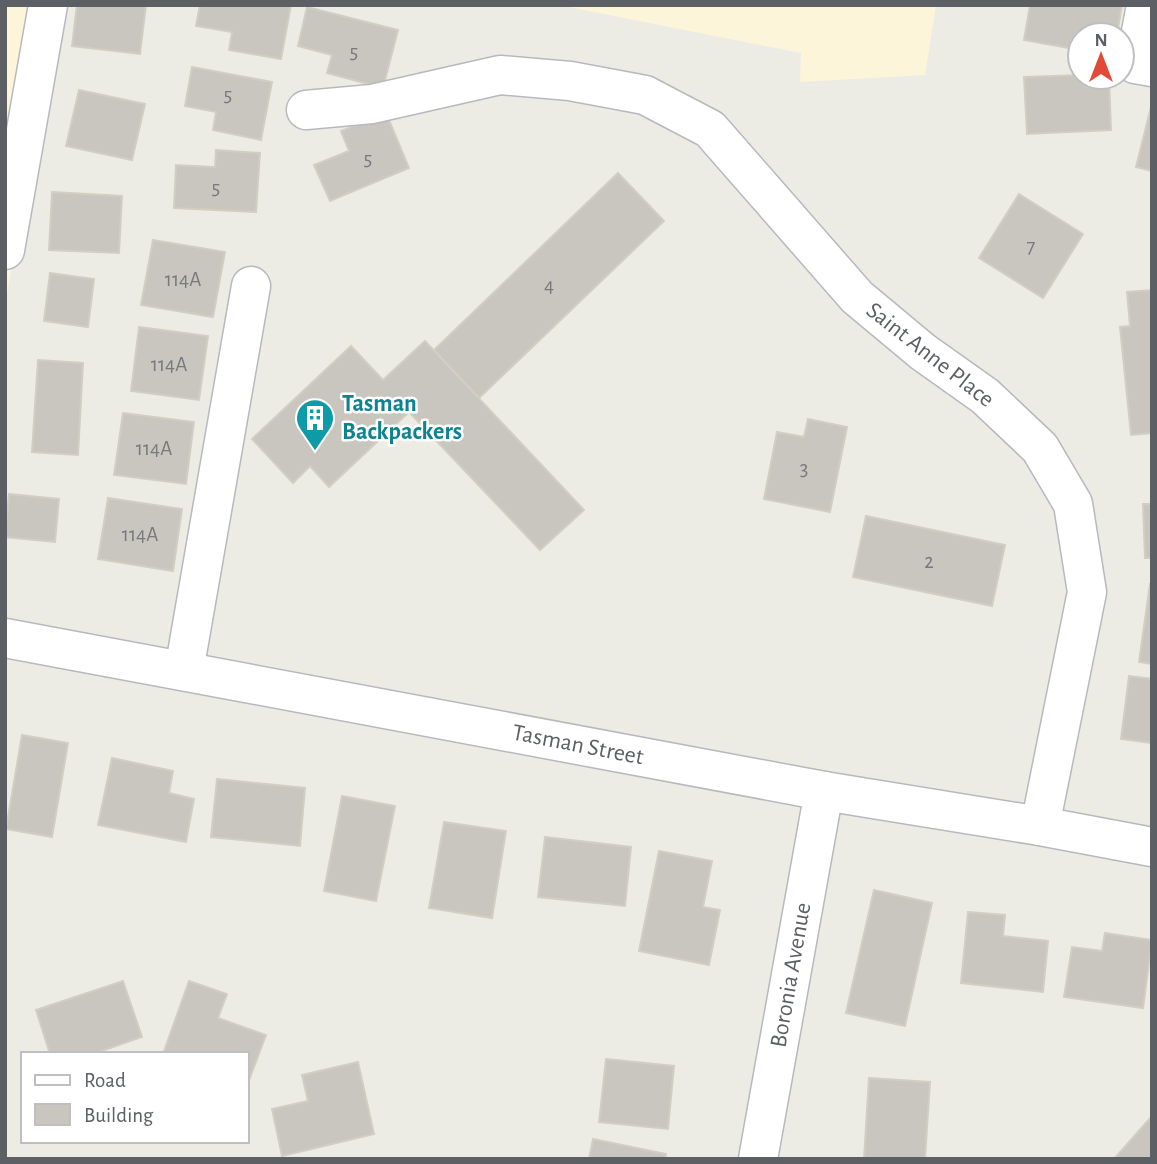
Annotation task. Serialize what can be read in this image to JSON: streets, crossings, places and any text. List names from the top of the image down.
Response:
{
  "streets": {
    "street": ["Saint Anne Place", "Tasman Street", "Boronia Avenue"]
  },
  "crossings": [
    ["Saint Anne Place", "Tasman Street"],
    ["Tasman Street", "Boronia Avenue"]
  ],
  "places": {
    "building": ["Tasman Backpackers"]
  },
  "house_numbers": [
    "5",
    "5",
    "5",
    "5",
    "7",
    "114A",
    "4",
    "114A",
    "114A",
    "3",
    "114A",
    "2"
  ],
  "legend": ["Road", "Building"],
  "north": "top"
}
